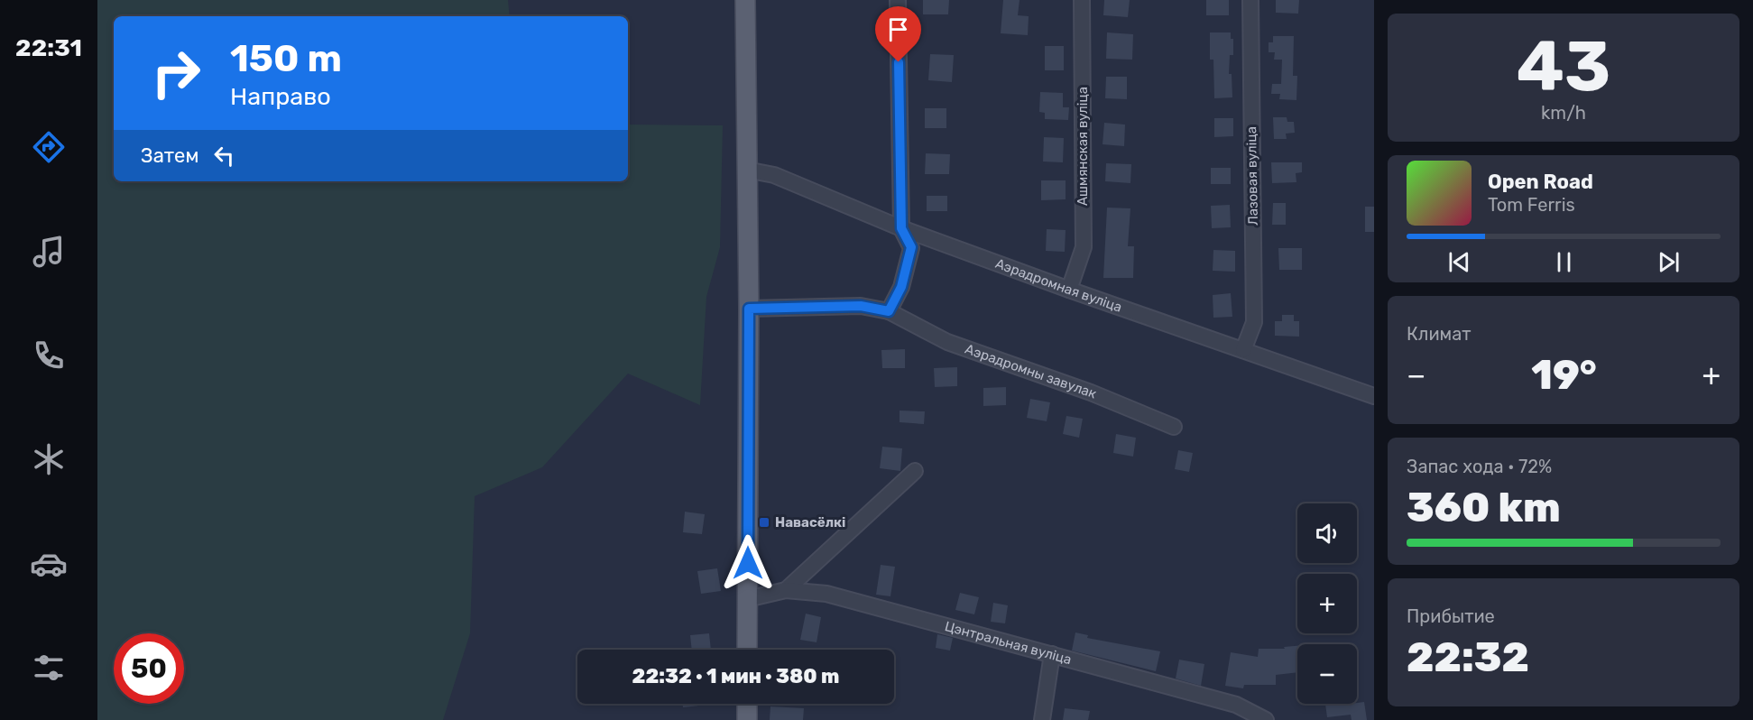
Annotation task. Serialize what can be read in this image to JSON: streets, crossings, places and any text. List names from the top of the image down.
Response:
{
  "streets": {
    "street": [
      "Ашмянская вуліца",
      "Лазовая вуліца",
      "Аэрадромная вуліца",
      "Аэрадромны завулак",
      "Цэнтральная вуліца"
    ]
  },
  "crossings": [
    ["Ашмянская вуліца", "Аэрадромная вуліца"],
    ["Лазовая вуліца", "Аэрадромная вуліца"]
  ],
  "places": {
    "transit": ["Навасёлкі"]
  },
  "page": {
    "tabs": "22:31",
    "tile": [
      ["43", "km/h"],
      "Климат",
      ["Запас хода · 72%", "360 km"],
      ["Прибытие", "22:32"]
    ],
    "turn": ["150 m", "Направо"],
    "then": "Затем",
    "song": ["Open Road", "Tom Ferris"],
    "heat": ["−", "19°", "+"],
    "map_buttons": ["+", "−"],
    "limit": "50",
    "trip": "22:32 · 1 мин · 380 m"
  }
}
